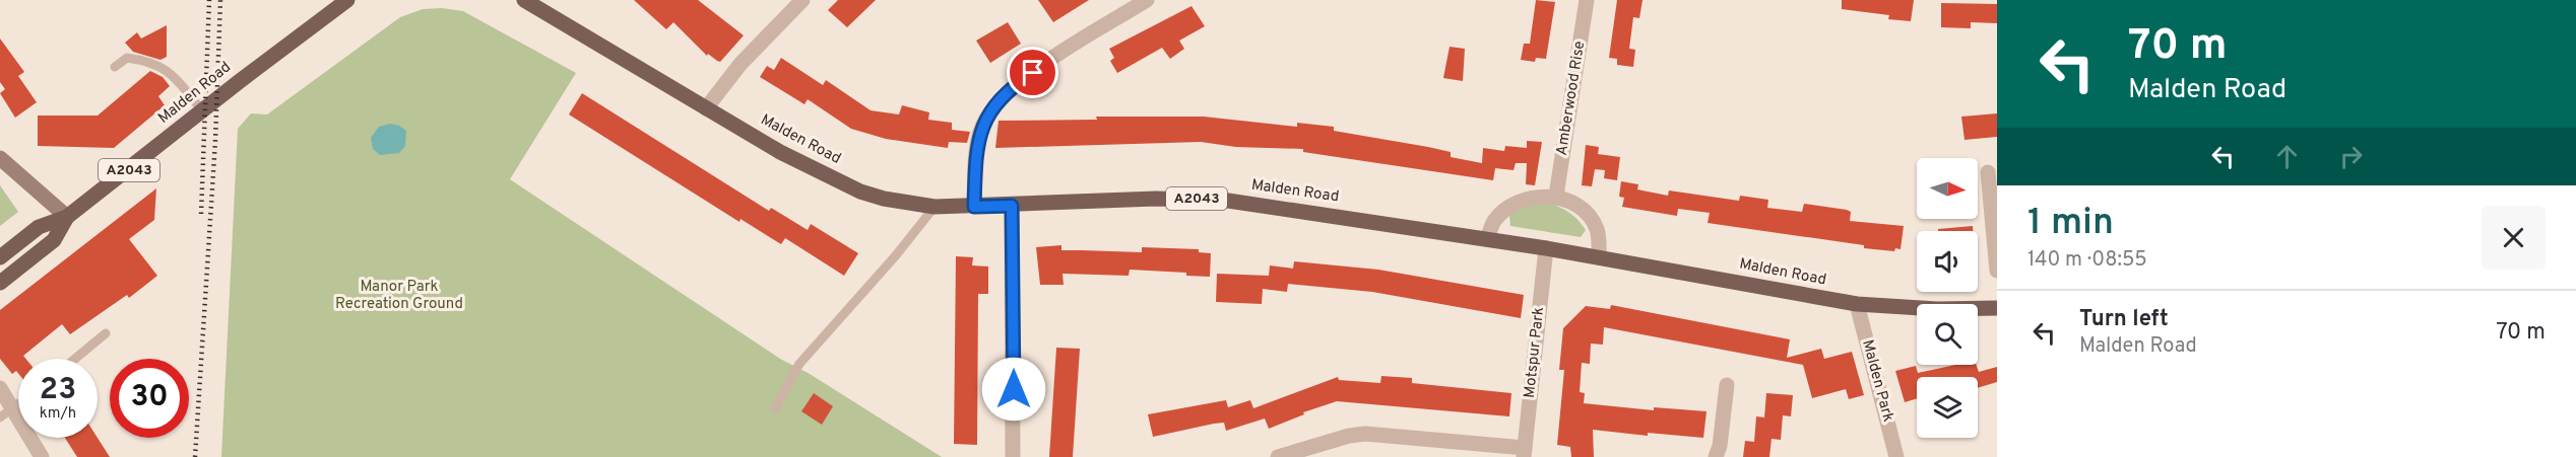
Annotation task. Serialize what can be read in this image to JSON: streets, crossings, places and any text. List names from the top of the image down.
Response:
{
  "streets": {
    "main road": ["Malden Road", "A2043"],
    "street": ["Amberwood Rise", "Motspur Park", "Malden Park"]
  },
  "crossings": [
    ["Malden Road", "Motspur Park"],
    ["Malden Road", "Malden Park"]
  ],
  "parks": ["Manor Park Recreation Ground"],
  "north": "right",
  "page": {
    "turn": ["70 m", "Malden Road"],
    "heading": ["1 min", "140 m · 08:55"],
    "list": [
      {
        "name": "Turn left",
        "note": "Malden Road",
        "value": "70 m"
      }
    ],
    "speed": "23 km/h",
    "limit": "30"
  }
}
